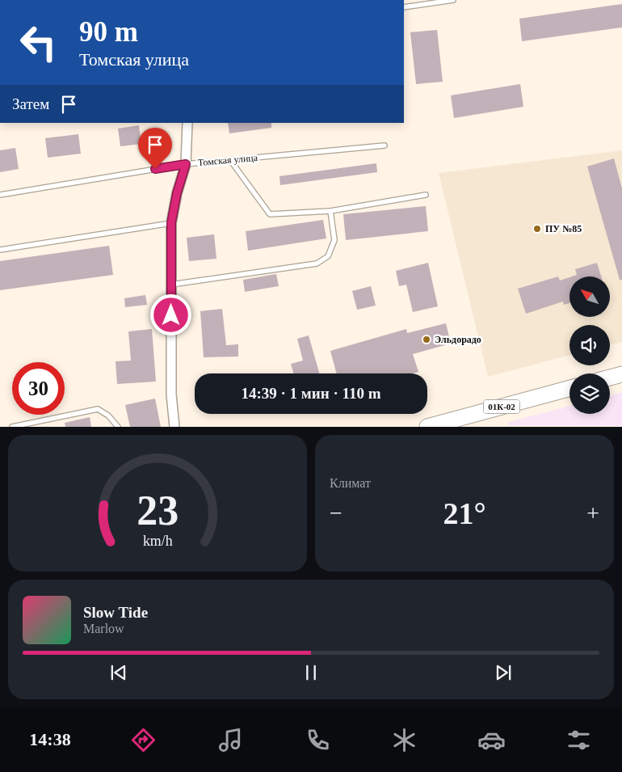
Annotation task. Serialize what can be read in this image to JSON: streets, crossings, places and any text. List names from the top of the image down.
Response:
{
  "streets": {
    "main road": ["01К-02"],
    "lane": ["Томская улица"]
  },
  "places": ["ПУ №85", "Эльдорадо"],
  "north": "top left",
  "page": {
    "turn": ["90 m", "Томская улица"],
    "then": "Затем",
    "limit": "30",
    "trip": "14:39 · 1 мин · 110 m",
    "tile": "Климат",
    "heat": ["−", "21°", "+"],
    "song": ["Slow Tide", "Marlow"],
    "tabs": "14:38",
    "gauge": ["23", "km/h"]
  }
}
